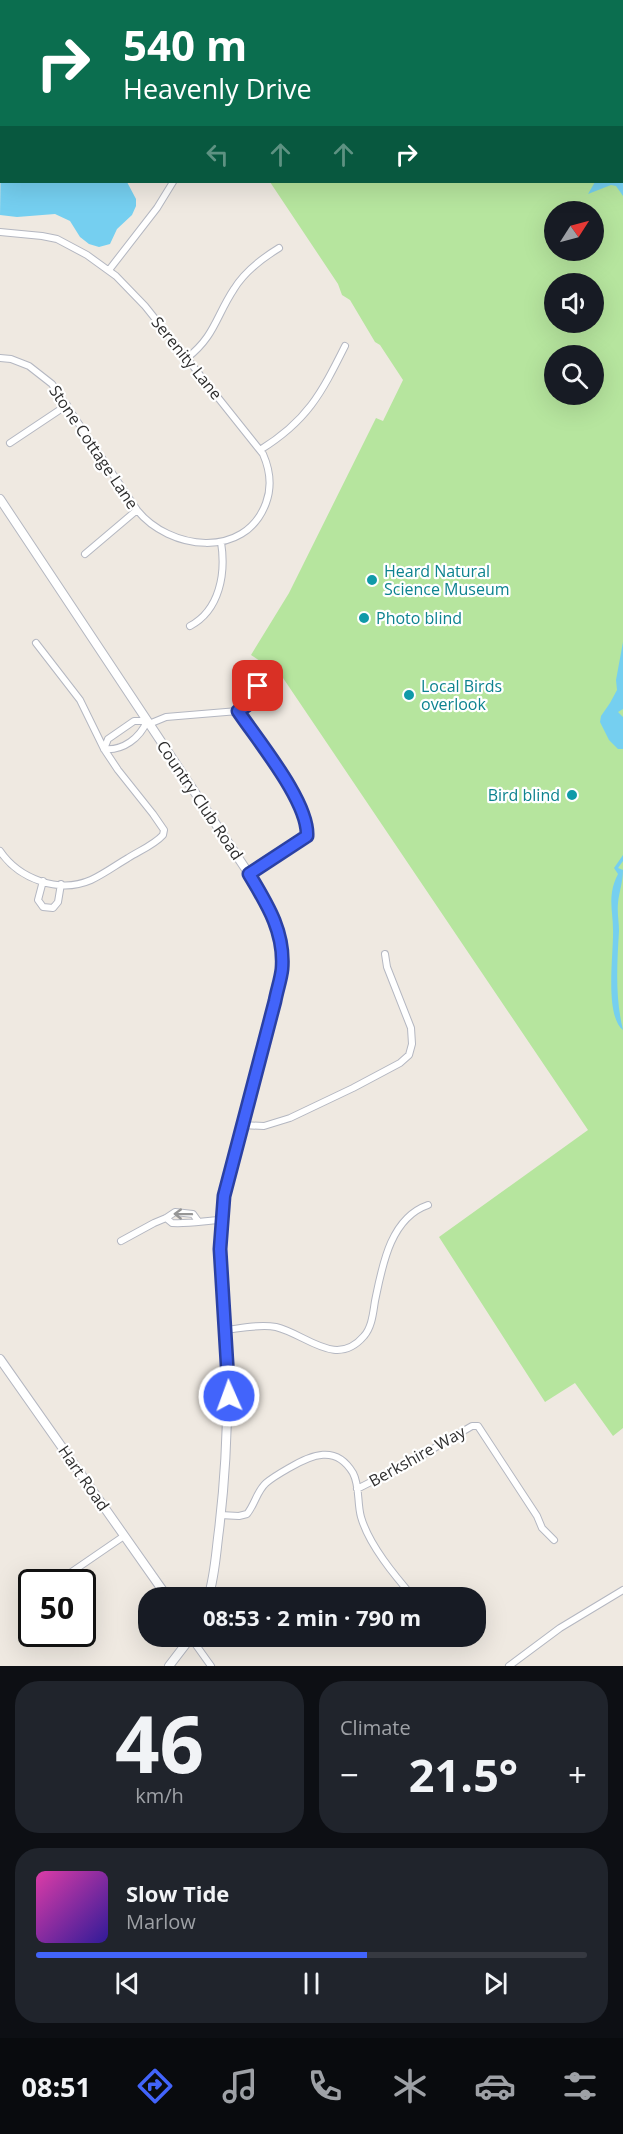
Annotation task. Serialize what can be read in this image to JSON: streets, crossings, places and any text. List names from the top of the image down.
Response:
{
  "streets": {
    "main road": ["Country Club Road"],
    "street": [
      "Serenity Lane",
      "Stone Cottage Lane",
      "Berkshire Way",
      "Hart Road"
    ]
  },
  "crossings": [
    ["Serenity Lane", "Stone Cottage Lane"]
  ],
  "places": [
    "Heard Natural Science Museum",
    "Photo blind",
    "Local Birds overlook",
    "Bird blind"
  ],
  "north": "top right",
  "page": {
    "turn": ["540 m", "Heavenly Drive"],
    "limit": "50",
    "trip": "08:53 · 2 min · 790 m",
    "tile": [
      ["46", "km/h"],
      "Climate"
    ],
    "heat": ["−", "21.5°", "+"],
    "song": ["Slow Tide", "Marlow"],
    "tabs": "08:51"
  }
}
